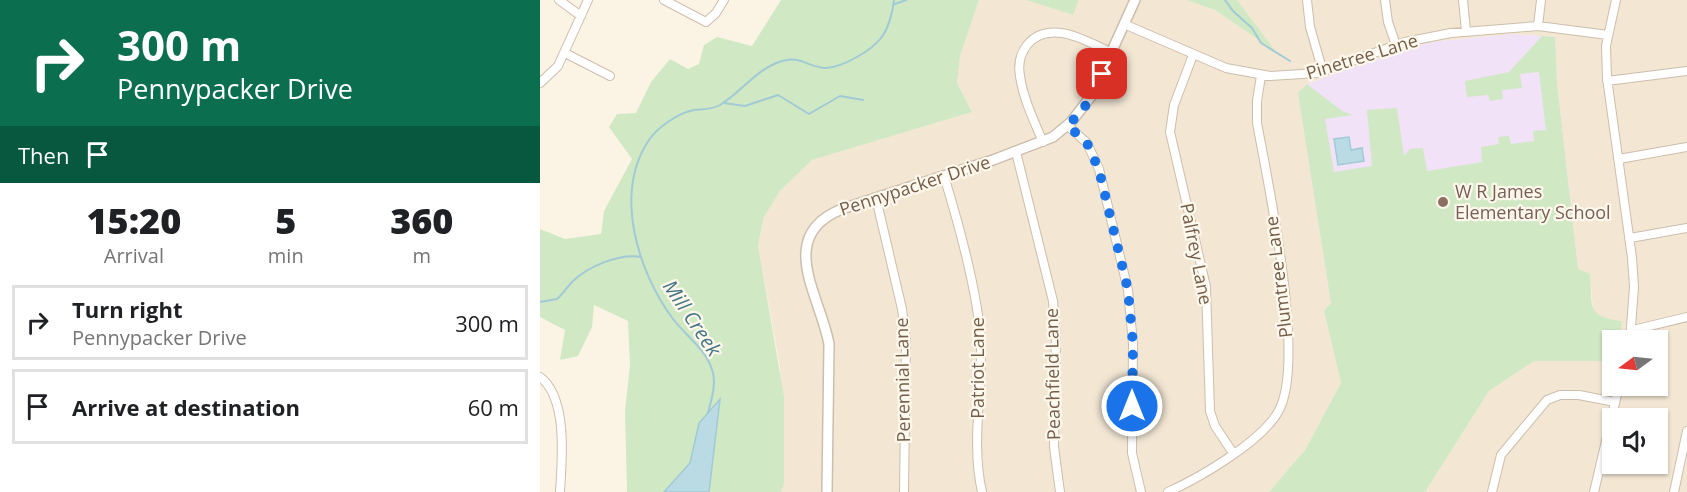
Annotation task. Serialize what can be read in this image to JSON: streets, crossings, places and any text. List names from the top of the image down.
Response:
{
  "streets": {
    "street": [
      "Pinetree Lane",
      "Pennypacker Drive",
      "Palfrey Lane",
      "Plumtree Lane",
      "Patriot Lane",
      "Peachfield Lane",
      "Perennial Lane"
    ]
  },
  "crossings": [
    ["Pinetree Lane", "Pennypacker Drive"],
    ["Pinetree Lane", "Palfrey Lane"],
    ["Pinetree Lane", "Plumtree Lane"],
    ["Pennypacker Drive", "Patriot Lane"],
    ["Pennypacker Drive", "Peachfield Lane"],
    ["Pennypacker Drive", "Perennial Lane"],
    ["Palfrey Lane", "Plumtree Lane"]
  ],
  "water": ["Mill Creek"],
  "places": ["W R James Elementary School"],
  "north": "left",
  "page": {
    "turn": ["300 m", "Pennypacker Drive"],
    "then": "Then",
    "eta": [
      "15:20",
      "Arrival",
      "5",
      "min",
      "360",
      "m"
    ],
    "list": [
      {
        "name": "Turn right",
        "note": "Pennypacker Drive",
        "value": "300 m"
      },
      {
        "name": "Arrive at destination",
        "value": "60 m"
      }
    ]
  }
}
